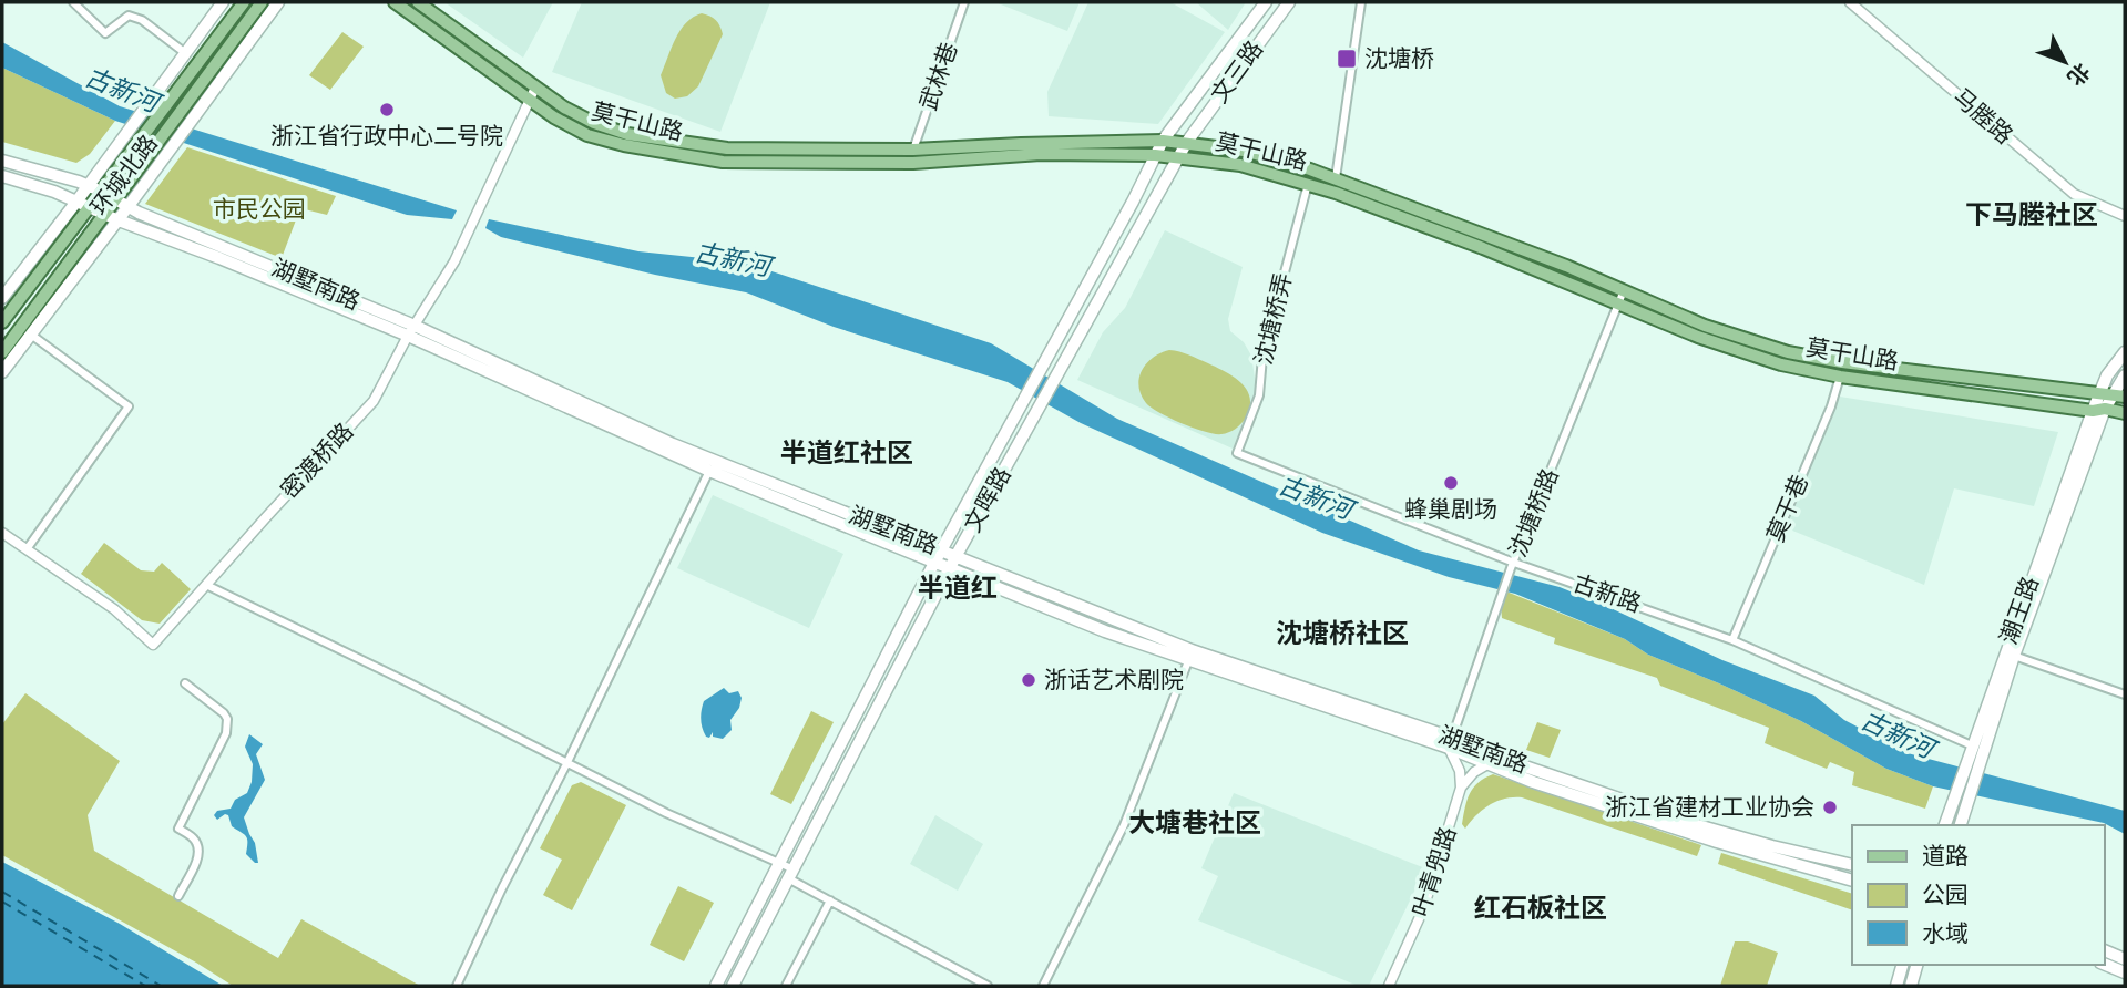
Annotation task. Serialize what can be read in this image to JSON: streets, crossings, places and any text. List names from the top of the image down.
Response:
{
  "streets": {
    "main road": [
      "文三路",
      "莫干山路",
      "环城北路",
      "湖墅南路",
      "文晖路",
      "潮王路"
    ],
    "street": [
      "武林巷",
      "马塍路",
      "沈塘桥弄",
      "密渡桥路",
      "莫干巷",
      "沈塘桥路",
      "古新路",
      "叶青兜路"
    ]
  },
  "crossings": [
    ["文三路", "莫干山路"],
    ["文三路", "文晖路"],
    ["武林巷", "莫干山路"],
    ["莫干山路", "沈塘桥弄"],
    ["莫干山路", "密渡桥路"],
    ["莫干山路", "文晖路"],
    ["莫干山路", "莫干巷"],
    ["莫干山路", "沈塘桥路"],
    ["莫干山路", "潮王路"],
    ["环城北路", "湖墅南路"],
    ["湖墅南路", "密渡桥路"],
    ["湖墅南路", "文晖路"],
    ["湖墅南路", "沈塘桥路"],
    ["沈塘桥弄", "古新路"],
    ["莫干巷", "古新路"],
    ["沈塘桥路", "古新路"],
    ["古新路", "潮王路"]
  ],
  "districts": [
    "下马塍社区",
    "半道红社区",
    "半道红",
    "沈塘桥社区",
    "大塘巷社区",
    "红石板社区"
  ],
  "water": ["古新河"],
  "parks": ["市民公园"],
  "places": {
    "transit": ["沈塘桥"],
    "other": [
      "浙江省行政中心二号院",
      "蜂巢剧场",
      "浙话艺术剧院",
      "浙江省建材工业协会"
    ]
  },
  "legend": ["道路", "公园", "水域"],
  "north": "bottom right"
}
